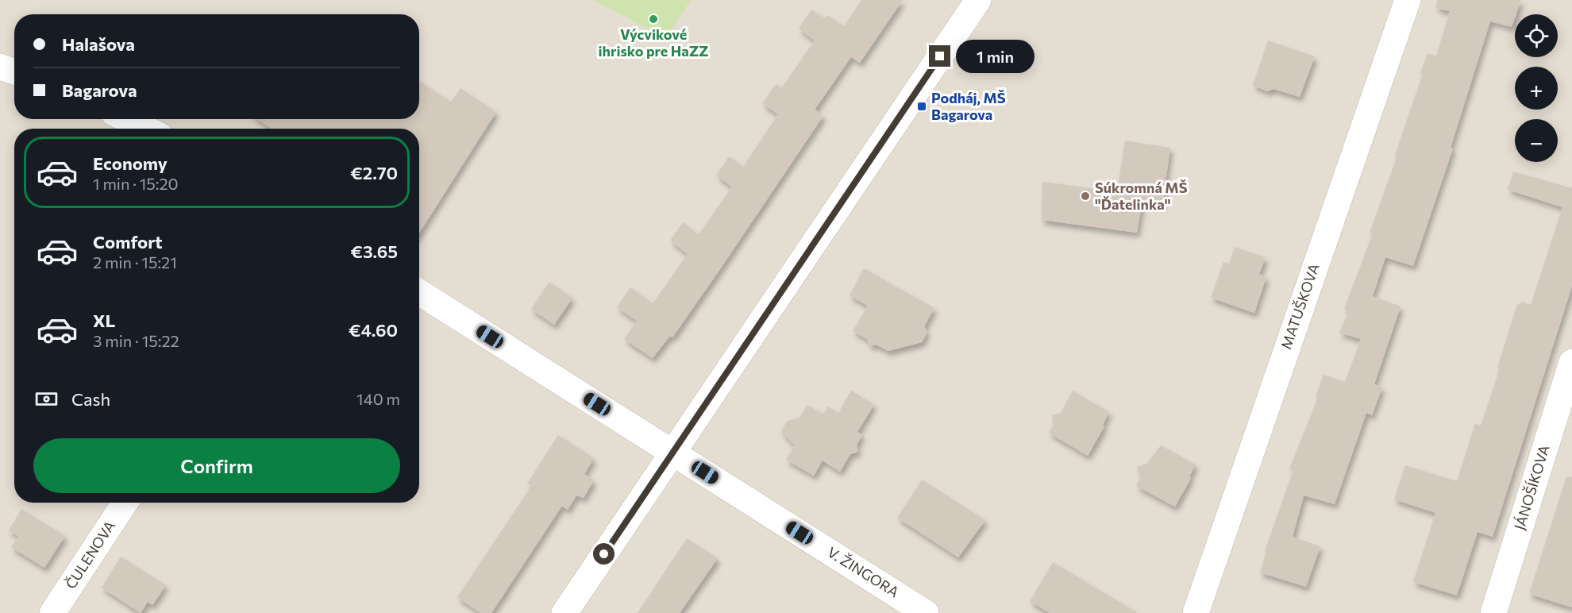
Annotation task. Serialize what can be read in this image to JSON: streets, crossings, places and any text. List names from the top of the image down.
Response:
{
  "streets": {
    "street": [
      "MATUŠKOVA",
      "JÁNOŠÍKOVA",
      "ČULENOVA",
      "V. ŽINGORA"
    ]
  },
  "places": {
    "other": ["Výcvikové ihrisko pre HaZZ", "Súkromná MŠ \"Ďatelinka\""],
    "transit": ["Podháj, MŠ Bagarova"]
  },
  "page": {
    "map_buttons": ["+", "−"],
    "banner": ["Halašova", "Bagarova"],
    "bubble": "1 min",
    "list": [
      {
        "name": "Economy",
        "note": "1 min · 15:20",
        "value": "€2.70"
      },
      {
        "name": "Comfort",
        "note": "2 min · 15:21",
        "value": "€3.65"
      },
      {
        "name": "XL",
        "note": "3 min · 15:22",
        "value": "€4.60"
      }
    ],
    "pay": ["Cash", "140 m"],
    "buttons": "Confirm"
  }
}
